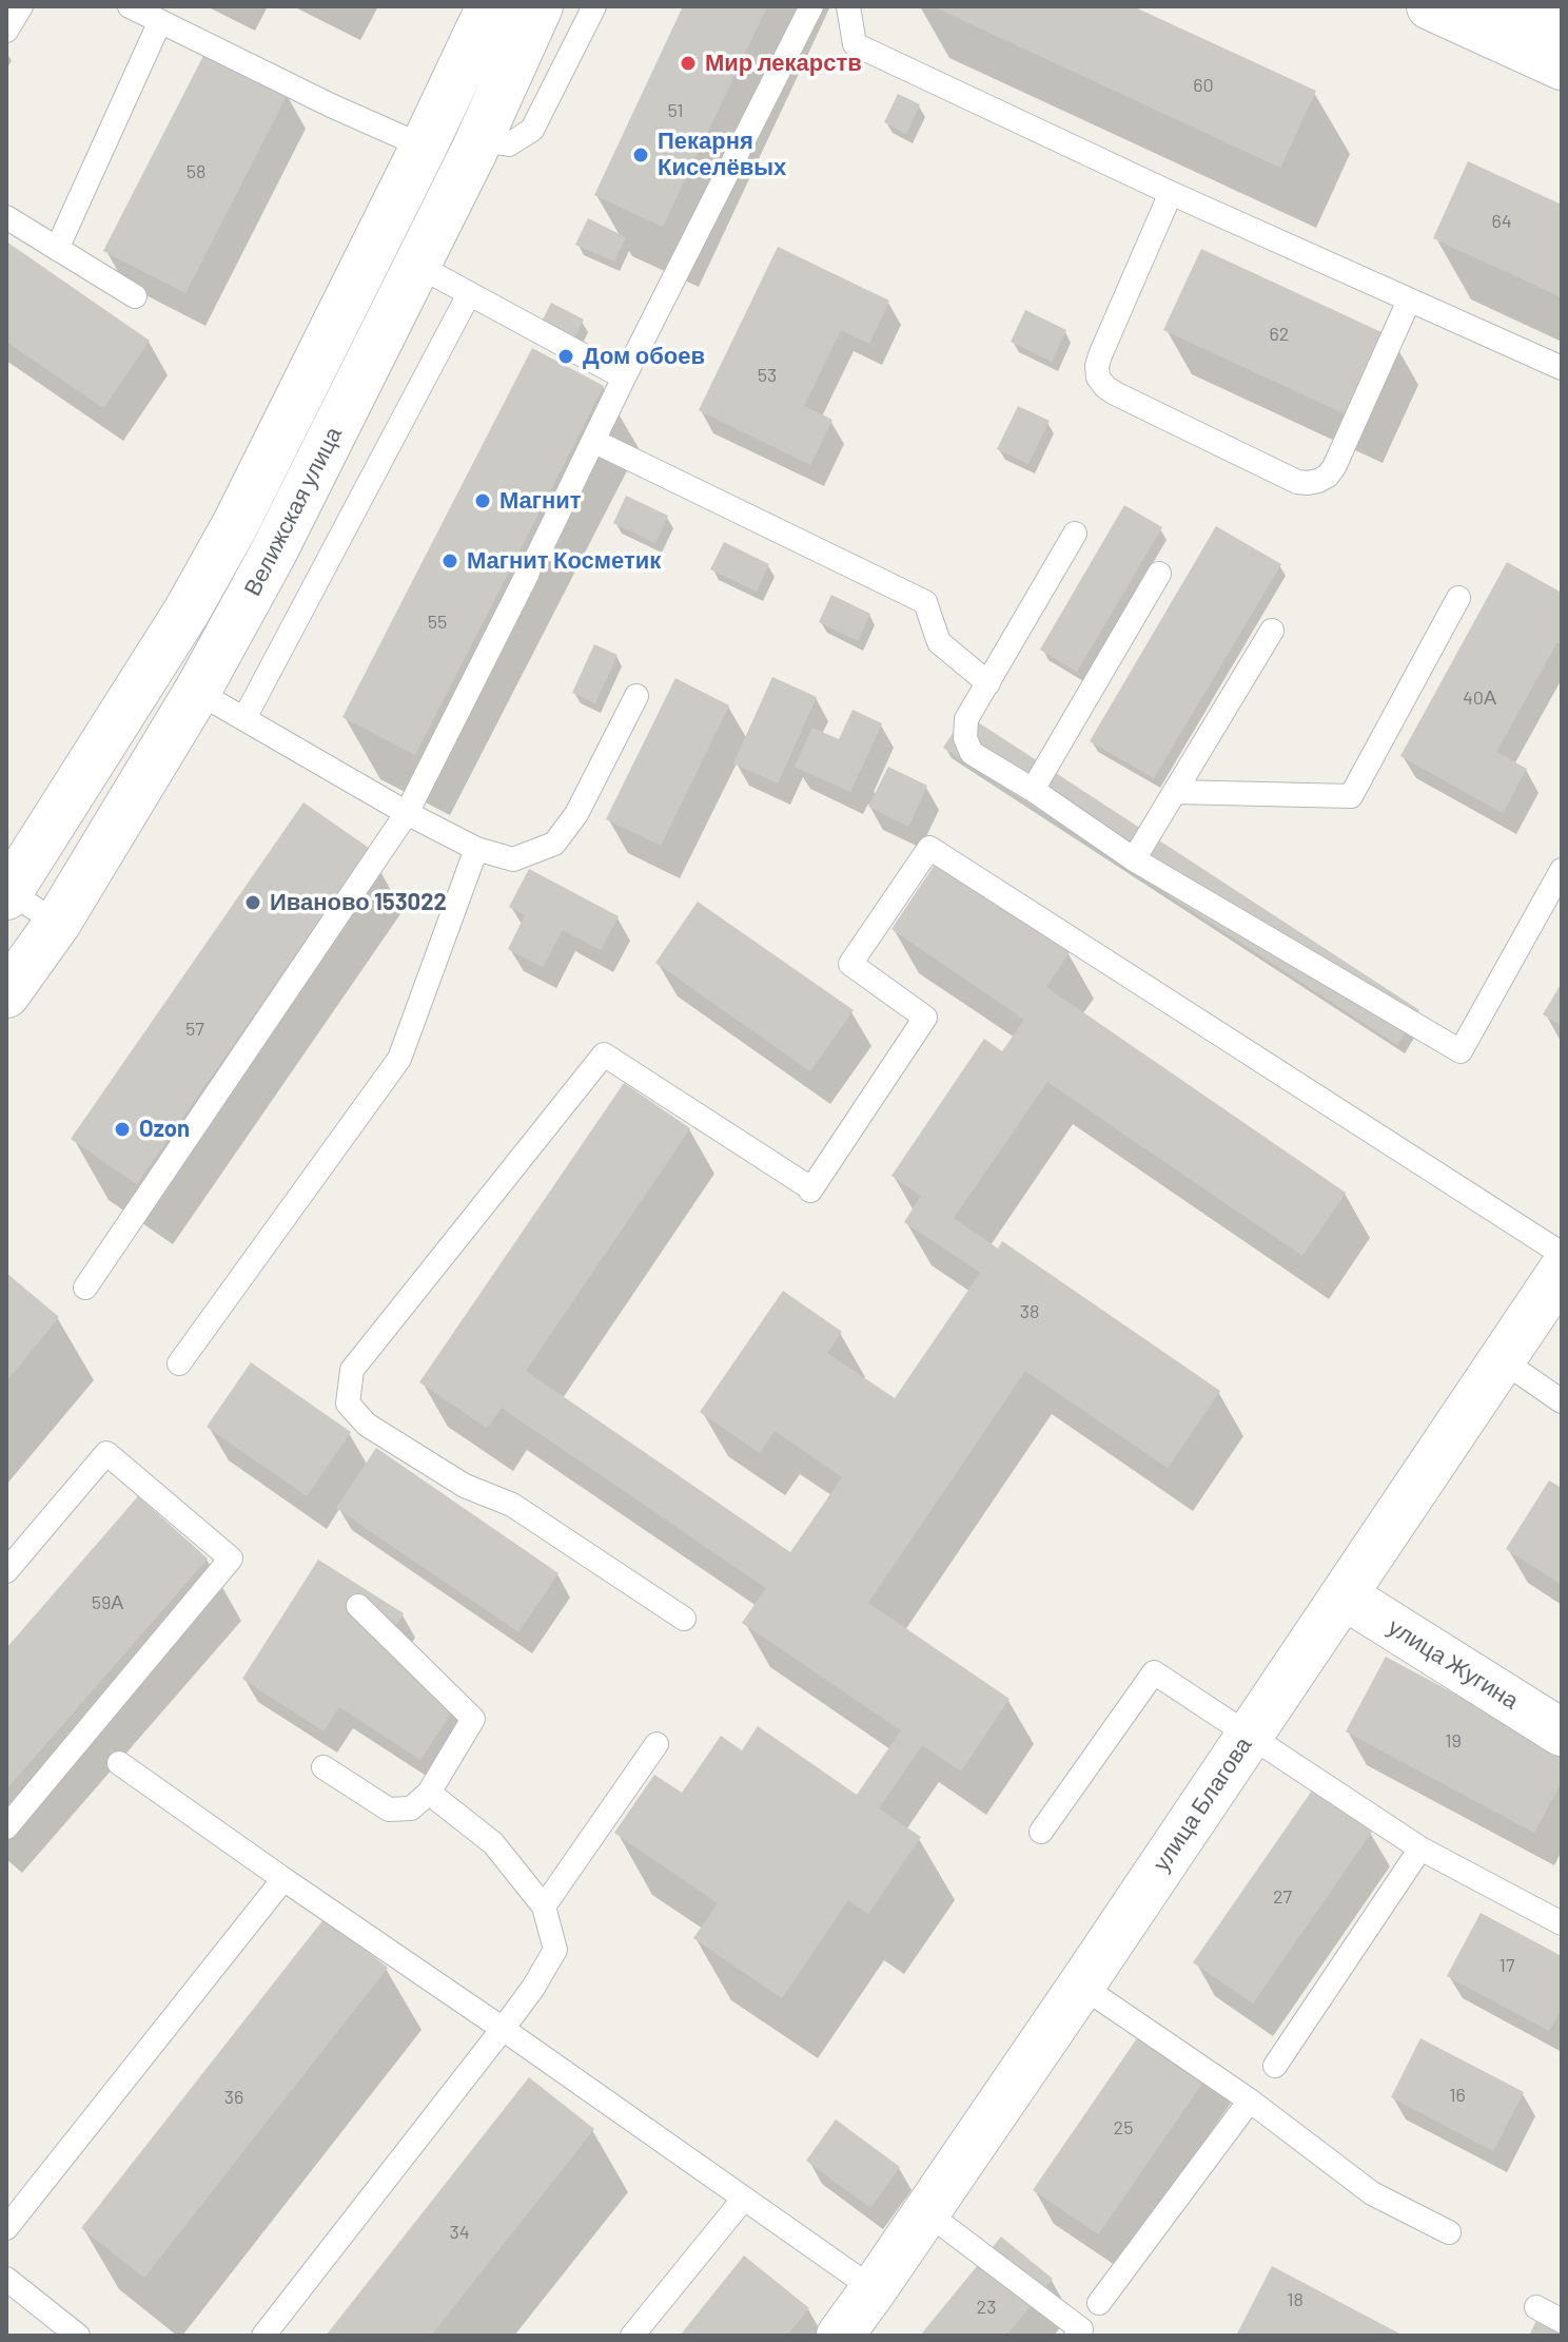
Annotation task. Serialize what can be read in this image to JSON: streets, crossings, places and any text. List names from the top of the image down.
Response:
{
  "streets": {
    "main road": ["Велижская улица", "улица Жугина", "улица Благова"]
  },
  "crossings": [
    ["улица Жугина", "улица Благова"]
  ],
  "places": [
    "Мир лекарств",
    "Пекарня Киселёвых",
    "Дом обоев",
    "Магнит",
    "Магнит Косметик",
    "Иваново 153022",
    "Ozon"
  ],
  "house_numbers": [
    "60",
    "51",
    "58",
    "64",
    "62",
    "53",
    "55",
    "40А",
    "57",
    "38",
    "59А",
    "19",
    "27",
    "17",
    "16",
    "36",
    "25",
    "34",
    "18",
    "23"
  ]
}
